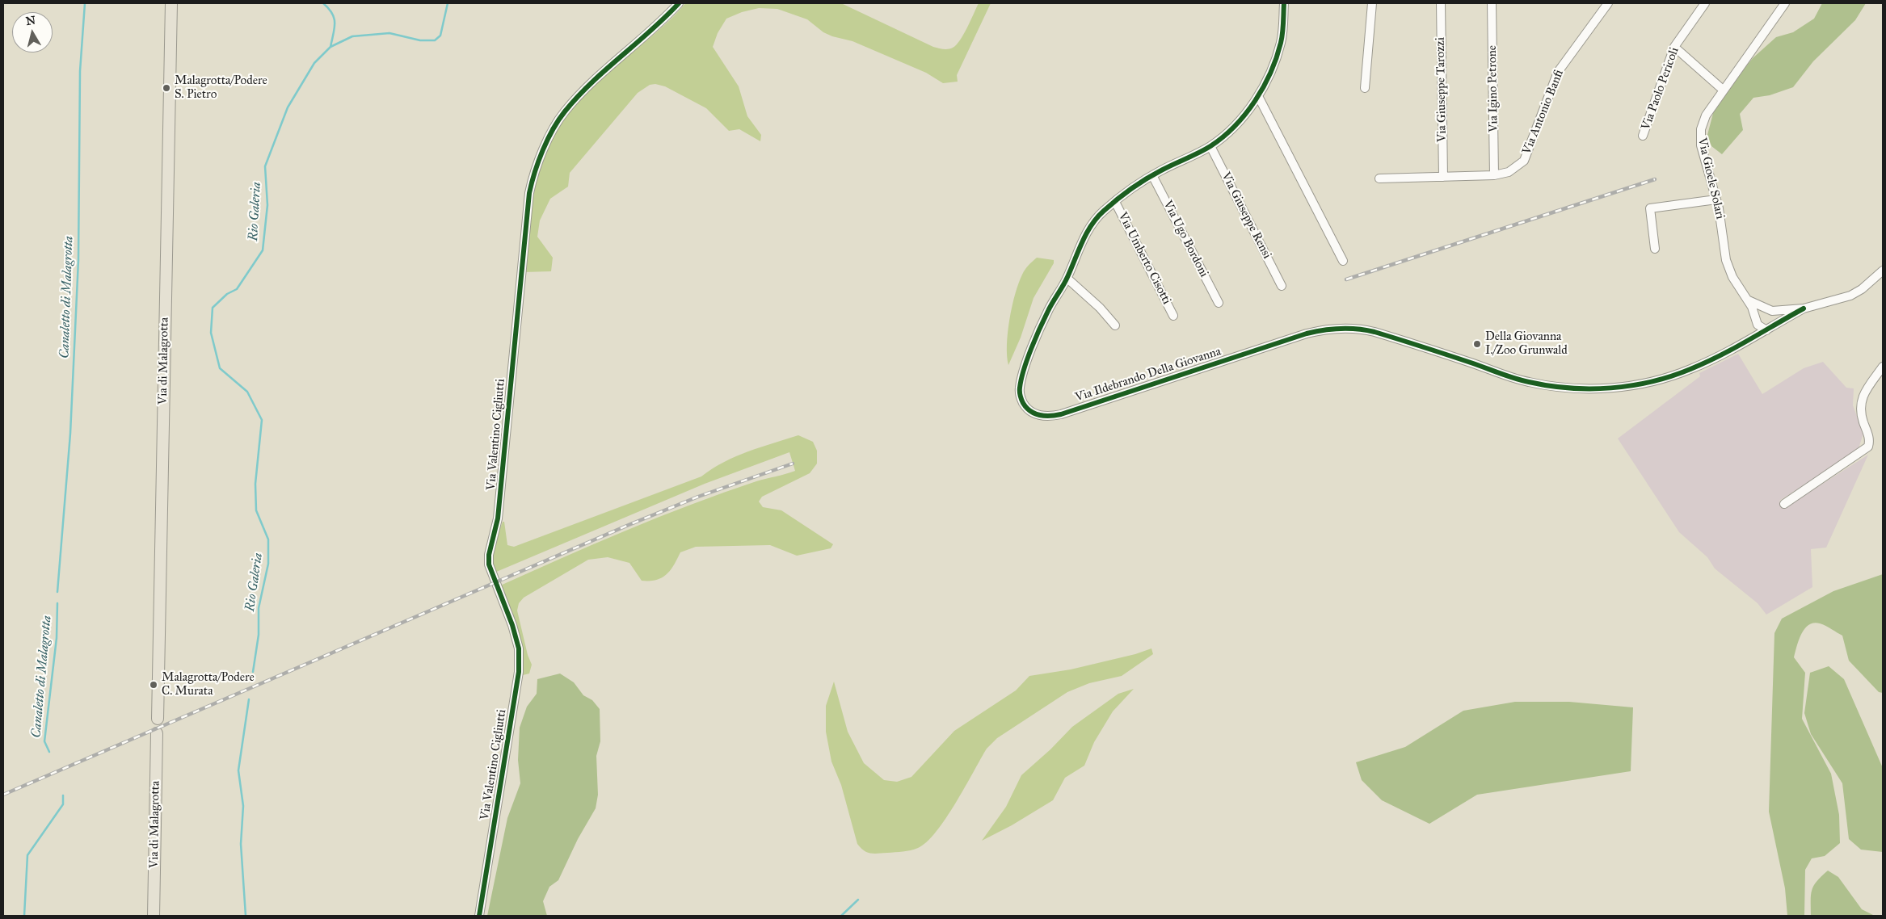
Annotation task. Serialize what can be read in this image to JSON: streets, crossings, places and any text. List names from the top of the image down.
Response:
{
  "streets": {
    "main road": ["Via di Malagrotta"],
    "street": [
      "Via Igino Petrone",
      "Via Paolo Pericoli",
      "Via Giuseppe Tarozzi",
      "Via Antonio Banfi",
      "Via Gioele Solari",
      "Via Giuseppe Rensi",
      "Via Ugo Bordoni",
      "Via Umberto Cisotti",
      "Via Ildebrando Della Giovanna",
      "Via Valentino Cigliutti"
    ]
  },
  "crossings": [
    ["Via Igino Petrone", "Via Antonio Banfi"],
    ["Via Giuseppe Tarozzi", "Via Antonio Banfi"],
    ["Via Giuseppe Rensi", "Via Ildebrando Della Giovanna"],
    ["Via Ugo Bordoni", "Via Ildebrando Della Giovanna"],
    ["Via Umberto Cisotti", "Via Ildebrando Della Giovanna"]
  ],
  "water": ["Rio Galeria", "Canaletto di Malagrotta"],
  "places": ["Malagrotta/Podere S. Pietro", "Della Giovanna I./Zoo Grunwald", "Malagrotta/Podere C. Murata"],
  "north": "top"
}
